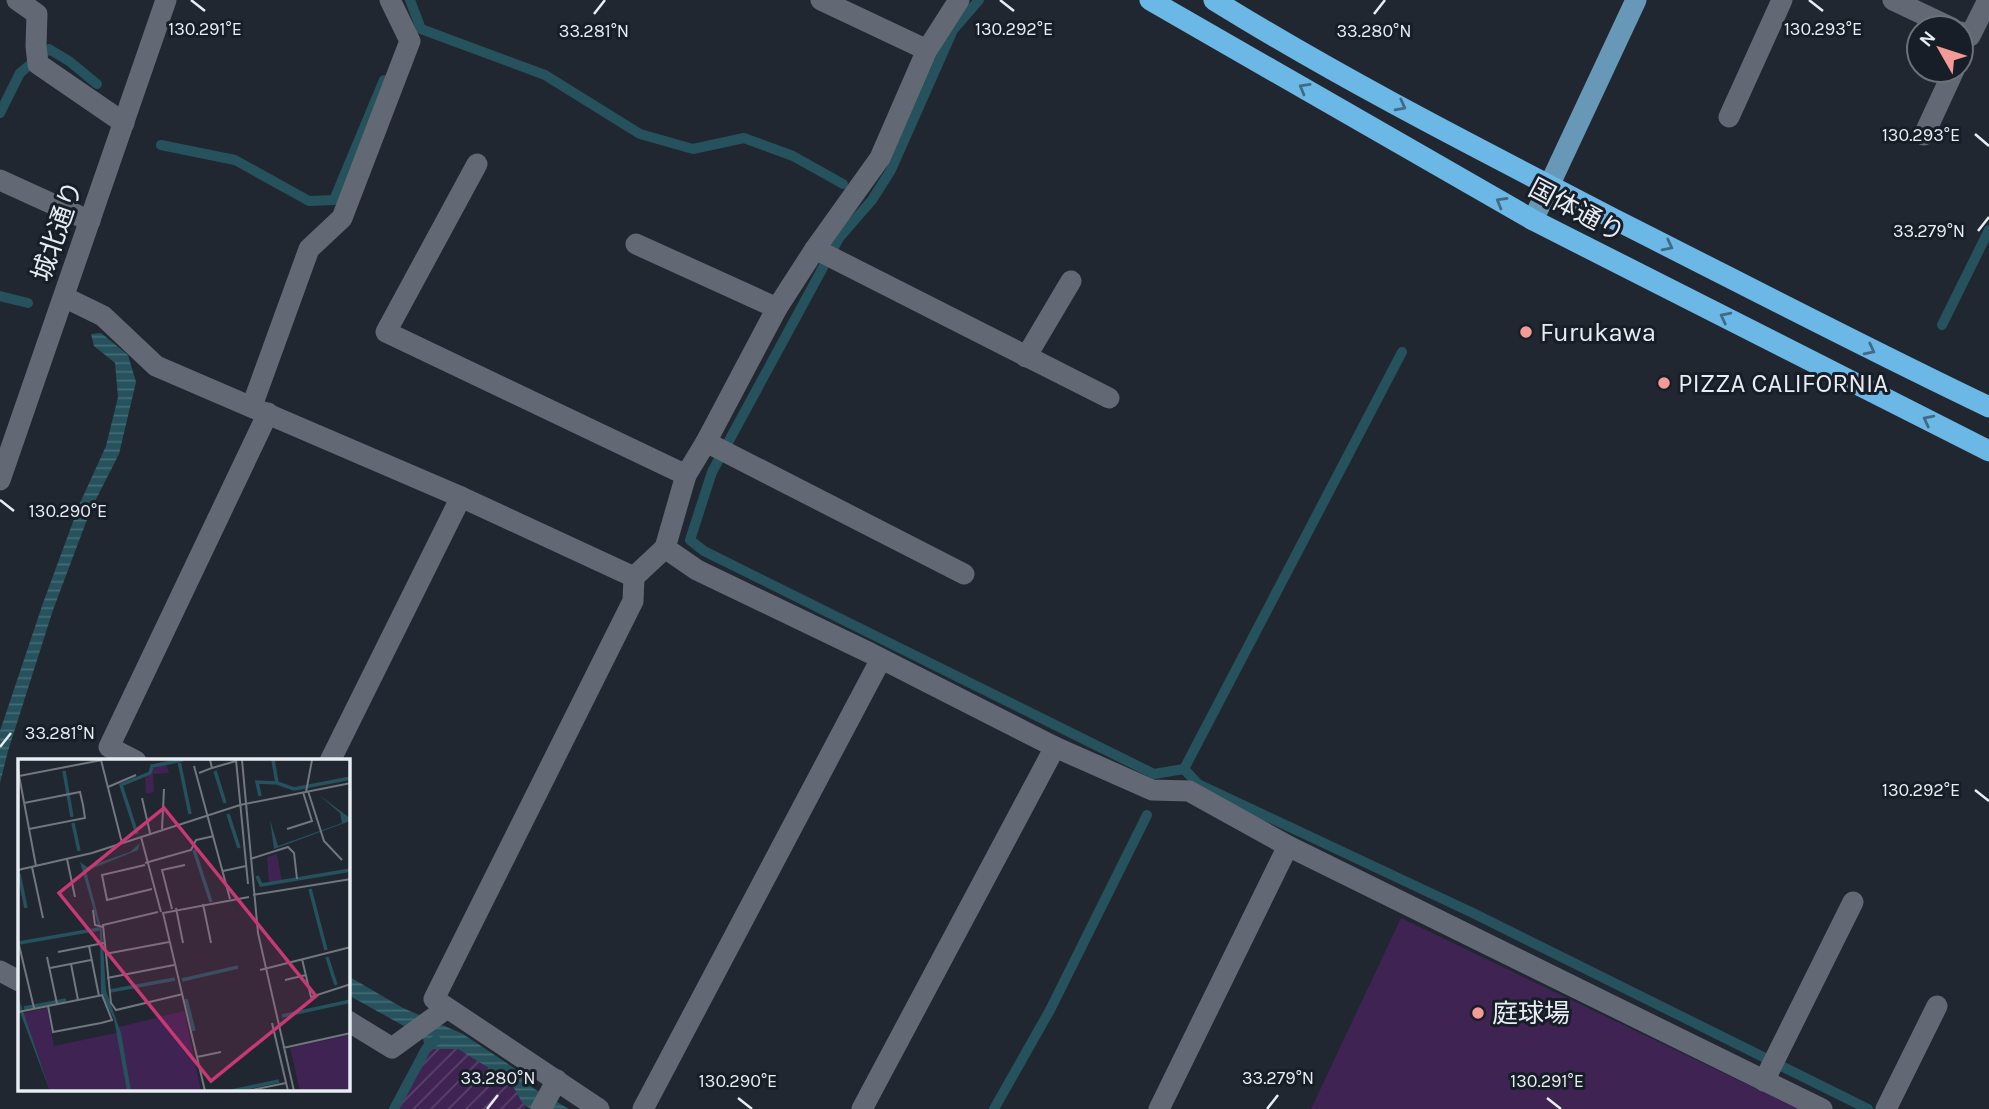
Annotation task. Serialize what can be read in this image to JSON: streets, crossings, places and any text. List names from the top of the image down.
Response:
{
  "streets": {
    "highway": ["国体通り"],
    "street": ["城北通り"]
  },
  "places": ["Furukawa", "PIZZA CALIFORNIA", "庭球場"],
  "north": "top left",
  "coordinates": [
    "130.293°E",
    "130.291°E",
    "130.292°E",
    "33.281°N",
    "33.280°N",
    "33.279°N",
    "130.290°E"
  ]
}
